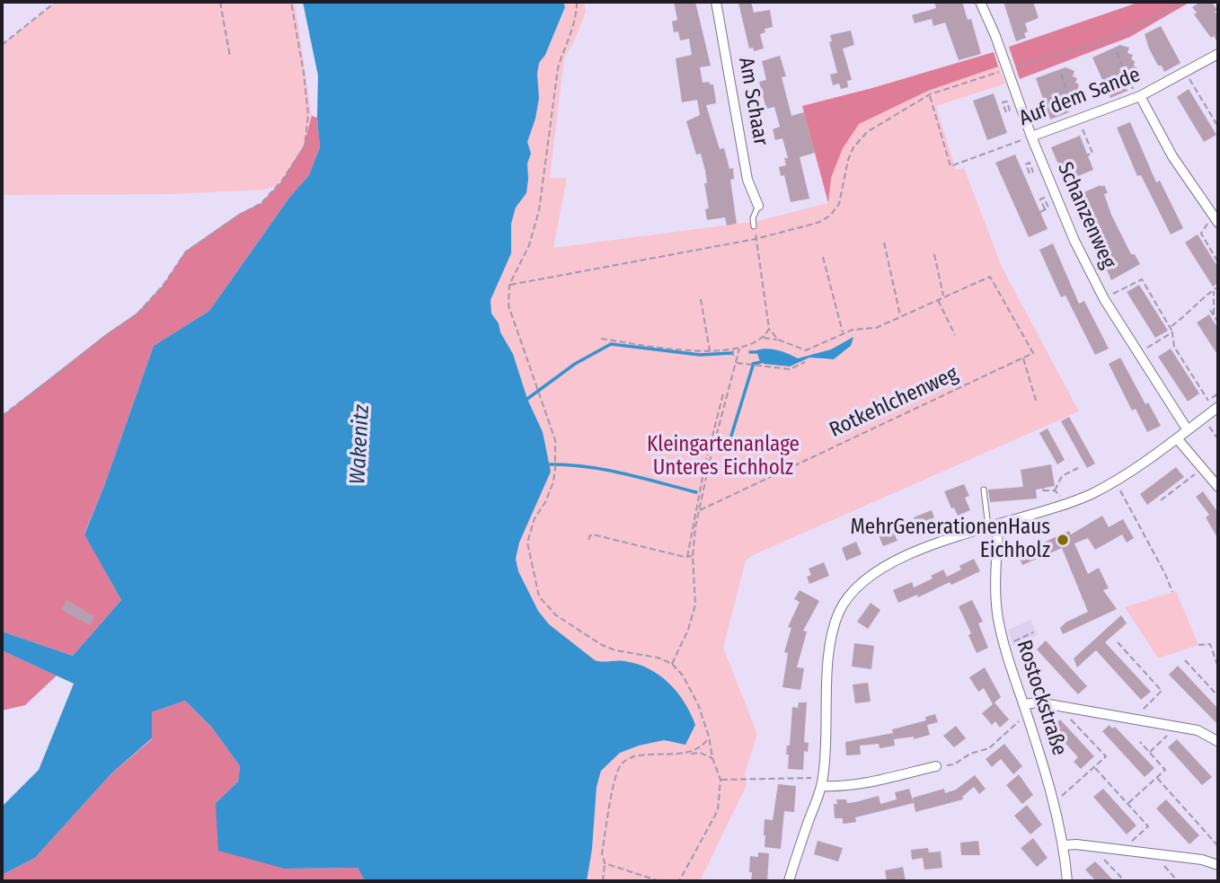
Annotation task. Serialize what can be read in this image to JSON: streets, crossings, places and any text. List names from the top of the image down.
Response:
{
  "streets": {
    "street": [
      "Auf dem Sande",
      "Am Schaar",
      "Schanzenweg",
      "Rostockstraße"
    ],
    "path": ["Rotkehlchenweg"]
  },
  "crossings": [
    ["Auf dem Sande", "Schanzenweg"]
  ],
  "water": ["Wakenitz"],
  "parks": ["Kleingartenanlage Unteres Eichholz"],
  "places": ["MehrGenerationenHaus Eichholz"]
}
